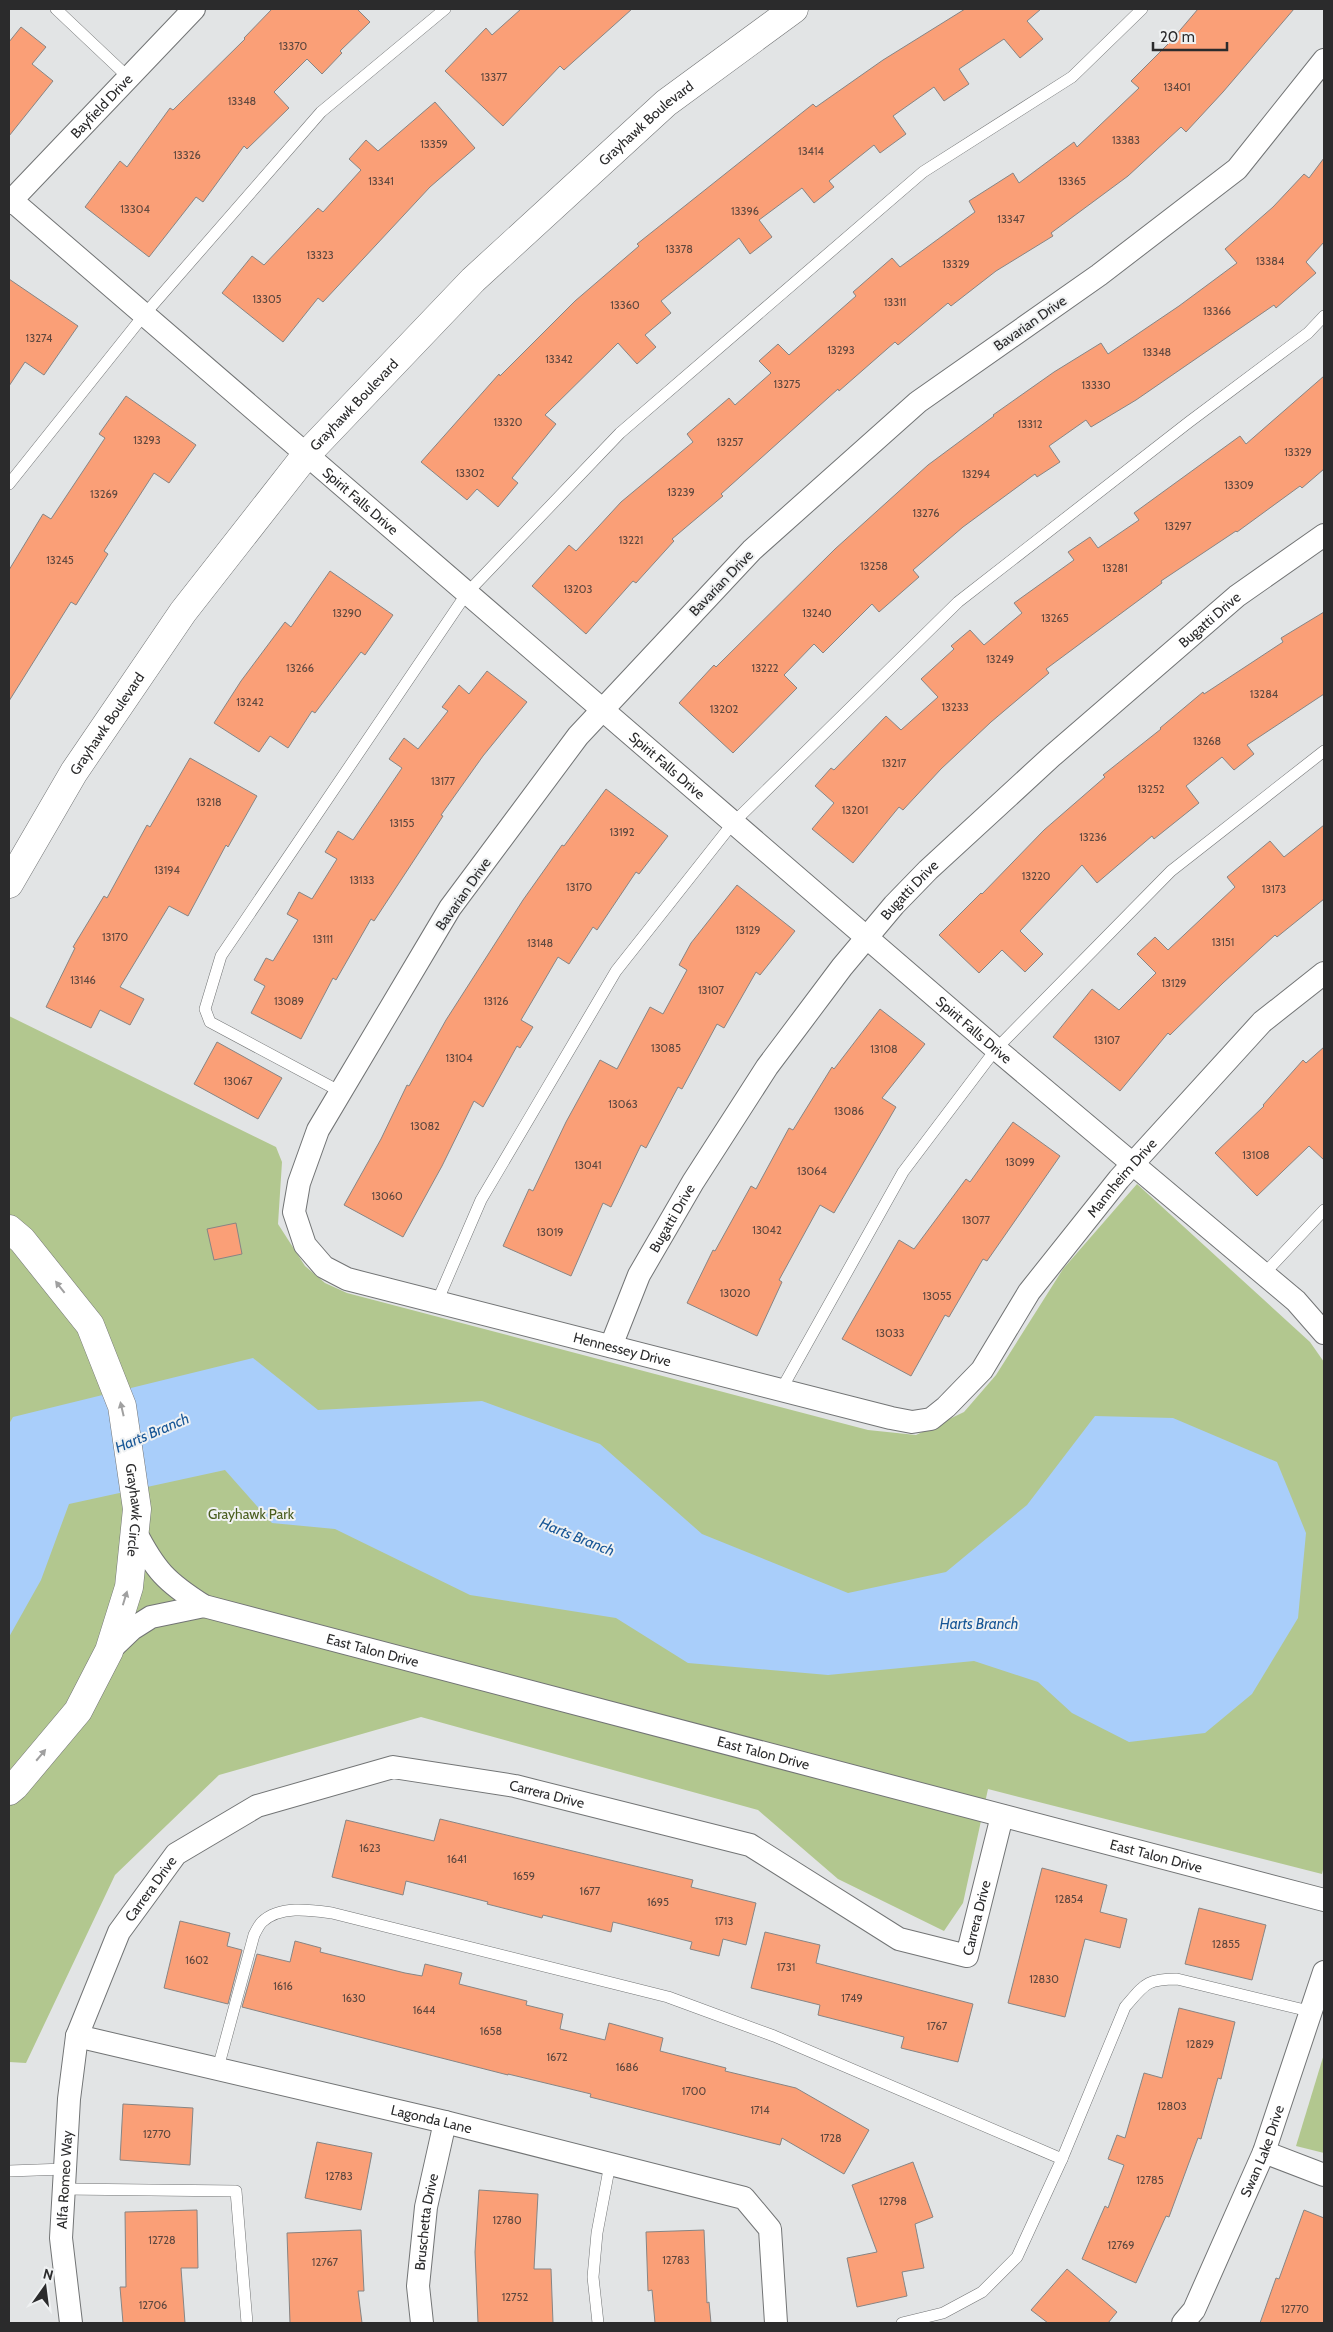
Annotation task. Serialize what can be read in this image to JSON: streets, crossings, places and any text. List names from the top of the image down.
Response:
{
  "streets": {
    "street": [
      "Bayfield Drive",
      "Grayhawk Boulevard",
      "Bavarian Drive",
      "Spirit Falls Drive",
      "Bugatti Drive",
      "Mannheim Drive",
      "Hennessey Drive",
      "Grayhawk Circle",
      "East Talon Drive",
      "Carrera Drive",
      "Lagonda Lane",
      "Swan Lake Drive",
      "Alfa Romeo Way",
      "Bruschetta Drive"
    ]
  },
  "crossings": [
    ["Bayfield Drive", "Spirit Falls Drive"],
    ["Grayhawk Boulevard", "Spirit Falls Drive"],
    ["Bavarian Drive", "Spirit Falls Drive"],
    ["Bavarian Drive", "Hennessey Drive"],
    ["Spirit Falls Drive", "Bugatti Drive"],
    ["Spirit Falls Drive", "Mannheim Drive"],
    ["Bugatti Drive", "Hennessey Drive"],
    ["Mannheim Drive", "Hennessey Drive"],
    ["Grayhawk Circle", "East Talon Drive"],
    ["East Talon Drive", "Carrera Drive"],
    ["Carrera Drive", "Lagonda Lane"],
    ["Carrera Drive", "Alfa Romeo Way"],
    ["Lagonda Lane", "Alfa Romeo Way"],
    ["Lagonda Lane", "Bruschetta Drive"]
  ],
  "one_way": ["Grayhawk Circle"],
  "water": ["Harts Branch"],
  "parks": ["Grayhawk Park"],
  "house_numbers": [
    "13370",
    "13377",
    "13401",
    "13348",
    "13383",
    "13359",
    "13414",
    "13326",
    "13341",
    "13365",
    "13304",
    "13396",
    "13347",
    "13378",
    "13323",
    "13384",
    "13329",
    "13305",
    "13311",
    "13360",
    "13366",
    "13274",
    "13293",
    "13348",
    "13342",
    "13275",
    "13330",
    "13320",
    "13312",
    "13293",
    "13257",
    "13329",
    "13302",
    "13294",
    "13309",
    "13239",
    "13269",
    "13276",
    "13297",
    "13221",
    "13245",
    "13258",
    "13281",
    "13203",
    "13290",
    "13240",
    "13265",
    "13249",
    "13266",
    "13222",
    "13284",
    "13242",
    "13233",
    "13202",
    "13268",
    "13217",
    "13177",
    "13252",
    "13218",
    "13201",
    "13155",
    "13192",
    "13236",
    "13194",
    "13220",
    "13133",
    "13170",
    "13173",
    "13129",
    "13170",
    "13111",
    "13151",
    "13148",
    "13146",
    "13129",
    "13107",
    "13089",
    "13126",
    "13107",
    "13085",
    "13108",
    "13104",
    "13067",
    "13063",
    "13086",
    "13082",
    "13108",
    "13099",
    "13041",
    "13064",
    "13060",
    "13077",
    "13042",
    "13019",
    "13020",
    "13055",
    "13033",
    "1623",
    "1641",
    "1659",
    "1677",
    "12854",
    "1695",
    "1713",
    "12855",
    "1602",
    "1731",
    "12830",
    "1616",
    "1630",
    "1749",
    "1644",
    "1767",
    "1658",
    "12829",
    "1672",
    "1686",
    "1700",
    "12803",
    "1714",
    "12770",
    "1728",
    "12783",
    "12785",
    "12798",
    "12780",
    "12728",
    "12769",
    "12783",
    "12767",
    "12752",
    "12706",
    "12770"
  ],
  "scale_bar": "20 m",
  "north": "top"
}
